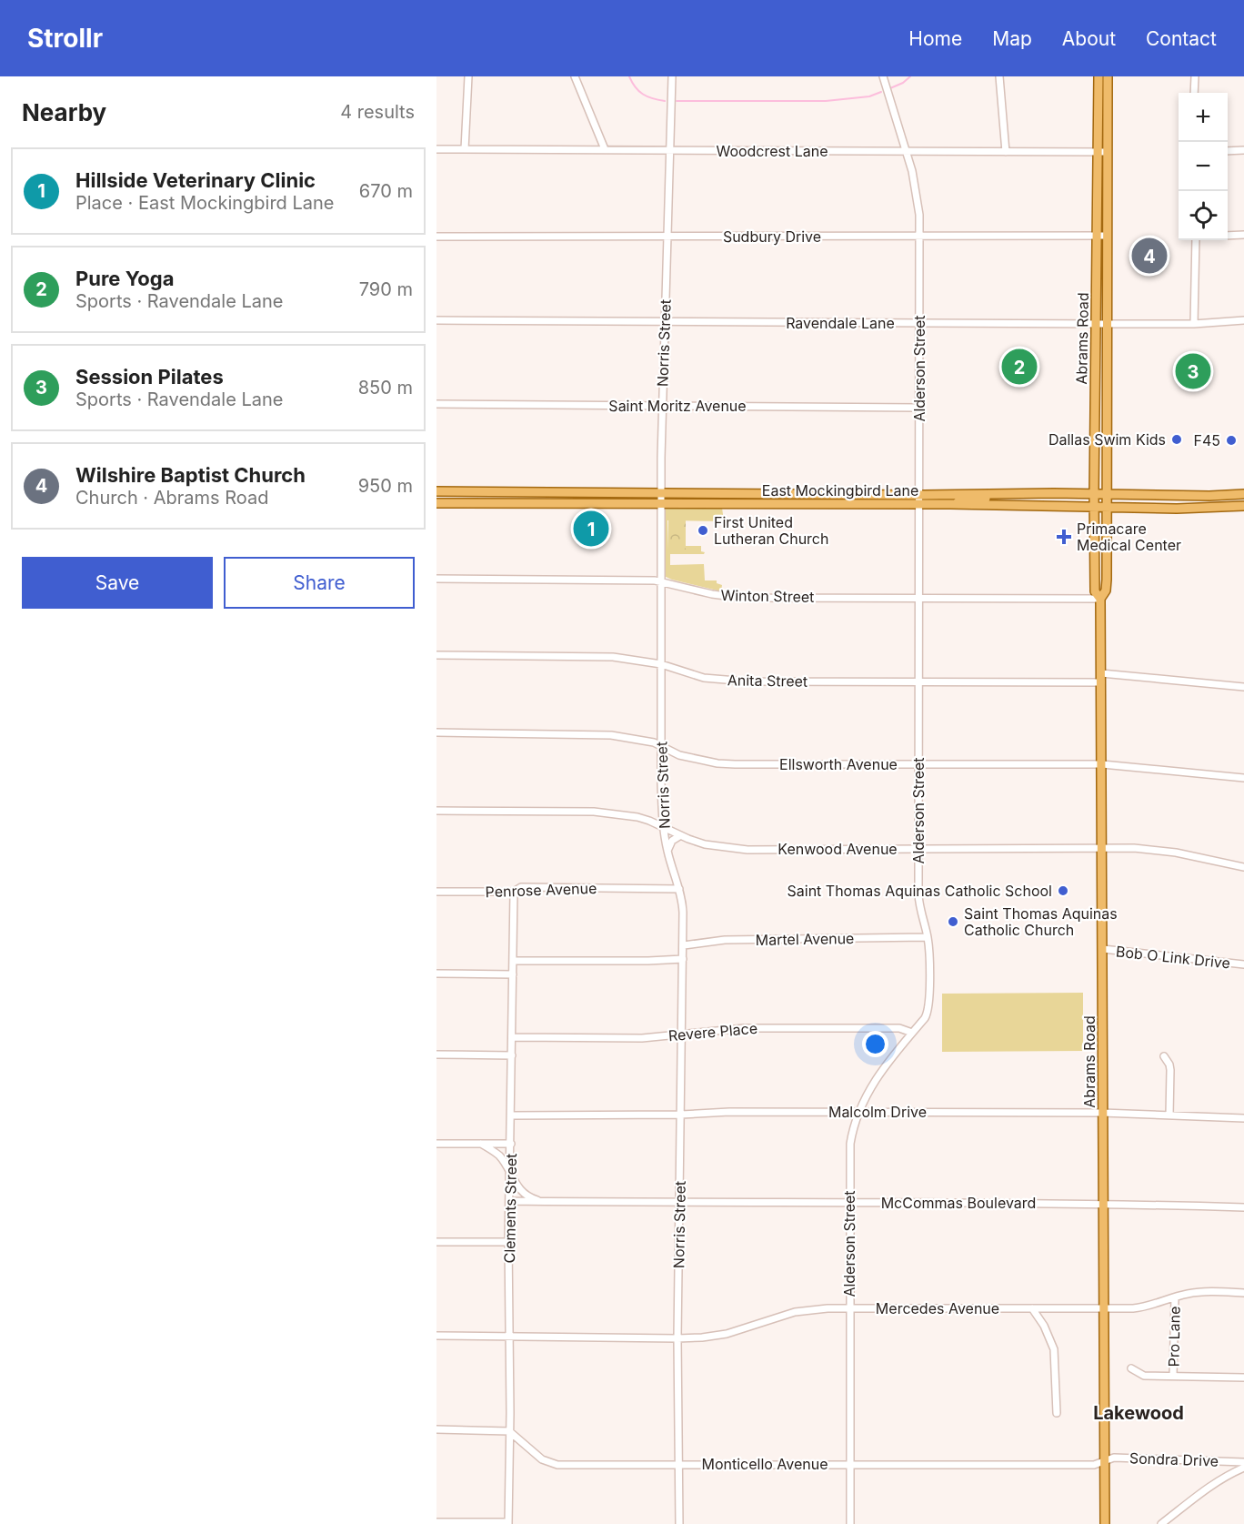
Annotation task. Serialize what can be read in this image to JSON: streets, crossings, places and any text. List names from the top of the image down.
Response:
{
  "streets": {
    "main road": ["Abrams Road", "East Mockingbird Lane"],
    "street": [
      "Woodcrest Lane",
      "Sudbury Drive",
      "Ravendale Lane",
      "Norris Street",
      "Alderson Street",
      "Saint Moritz Avenue",
      "Winton Street",
      "Anita Street",
      "Ellsworth Avenue",
      "Kenwood Avenue",
      "Penrose Avenue",
      "Martel Avenue",
      "Bob O Link Drive",
      "Revere Place",
      "Malcolm Drive",
      "McCommas Boulevard",
      "Clements Street",
      "Mercedes Avenue",
      "Pro Lane",
      "Sondra Drive",
      "Monticello Avenue"
    ]
  },
  "crossings": [
    ["Woodcrest Lane", "Abrams Road"],
    ["Woodcrest Lane", "Norris Street"],
    ["Woodcrest Lane", "Alderson Street"],
    ["Sudbury Drive", "Abrams Road"],
    ["Sudbury Drive", "Norris Street"],
    ["Sudbury Drive", "Alderson Street"],
    ["Ravendale Lane", "Abrams Road"],
    ["Ravendale Lane", "Norris Street"],
    ["Ravendale Lane", "Alderson Street"],
    ["Abrams Road", "East Mockingbird Lane"],
    ["Abrams Road", "Winton Street"],
    ["Abrams Road", "Anita Street"],
    ["Abrams Road", "Ellsworth Avenue"],
    ["Abrams Road", "Kenwood Avenue"],
    ["Abrams Road", "Bob O Link Drive"],
    ["Abrams Road", "Malcolm Drive"],
    ["Abrams Road", "McCommas Boulevard"],
    ["Abrams Road", "Mercedes Avenue"],
    ["Abrams Road", "Sondra Drive"],
    ["Abrams Road", "Monticello Avenue"],
    ["Norris Street", "Saint Moritz Avenue"],
    ["Norris Street", "East Mockingbird Lane"],
    ["Norris Street", "Winton Street"],
    ["Norris Street", "Anita Street"],
    ["Norris Street", "Ellsworth Avenue"],
    ["Norris Street", "Kenwood Avenue"],
    ["Norris Street", "Penrose Avenue"],
    ["Norris Street", "Martel Avenue"],
    ["Norris Street", "Revere Place"],
    ["Norris Street", "Malcolm Drive"],
    ["Norris Street", "McCommas Boulevard"],
    ["Norris Street", "Mercedes Avenue"],
    ["Norris Street", "Monticello Avenue"],
    ["Alderson Street", "Saint Moritz Avenue"],
    ["Alderson Street", "East Mockingbird Lane"],
    ["Alderson Street", "Winton Street"],
    ["Alderson Street", "Anita Street"],
    ["Alderson Street", "Ellsworth Avenue"],
    ["Alderson Street", "Kenwood Avenue"],
    ["Alderson Street", "Martel Avenue"],
    ["Alderson Street", "Revere Place"],
    ["Alderson Street", "Malcolm Drive"],
    ["Alderson Street", "McCommas Boulevard"],
    ["Alderson Street", "Mercedes Avenue"],
    ["Alderson Street", "Monticello Avenue"],
    ["Penrose Avenue", "Clements Street"],
    ["Revere Place", "Clements Street"],
    ["Malcolm Drive", "Clements Street"],
    ["McCommas Boulevard", "Clements Street"],
    ["Clements Street", "Mercedes Avenue"],
    ["Clements Street", "Monticello Avenue"],
    ["Mercedes Avenue", "Pro Lane"],
    ["Sondra Drive", "Monticello Avenue"]
  ],
  "districts": ["Lakewood"],
  "places": {
    "other": [
      "Dallas Swim Kids",
      "F45",
      "First United Lutheran Church",
      "Saint Thomas Aquinas Catholic School",
      "Saint Thomas Aquinas Catholic Church"
    ],
    "health": ["Primacare Medical Center"]
  },
  "page": {
    "header": "Strollr",
    "nav": [
      "Home",
      "Map",
      "About",
      "Contact"
    ],
    "heading": ["Nearby", "4 results"],
    "map_buttons": ["+", "−"],
    "list": [
      {
        "mark": "1",
        "name": "Hillside Veterinary Clinic",
        "note": "Place · East Mockingbird Lane",
        "value": "670 m"
      },
      {
        "mark": "2",
        "name": "Pure Yoga",
        "note": "Sports · Ravendale Lane",
        "value": "790 m"
      },
      {
        "mark": "3",
        "name": "Session Pilates",
        "note": "Sports · Ravendale Lane",
        "value": "850 m"
      },
      {
        "mark": "4",
        "name": "Wilshire Baptist Church",
        "note": "Church · Abrams Road",
        "value": "950 m"
      }
    ],
    "pins": [
      "4",
      "2",
      "3",
      "1"
    ],
    "buttons": ["Save", "Share"]
  }
}
